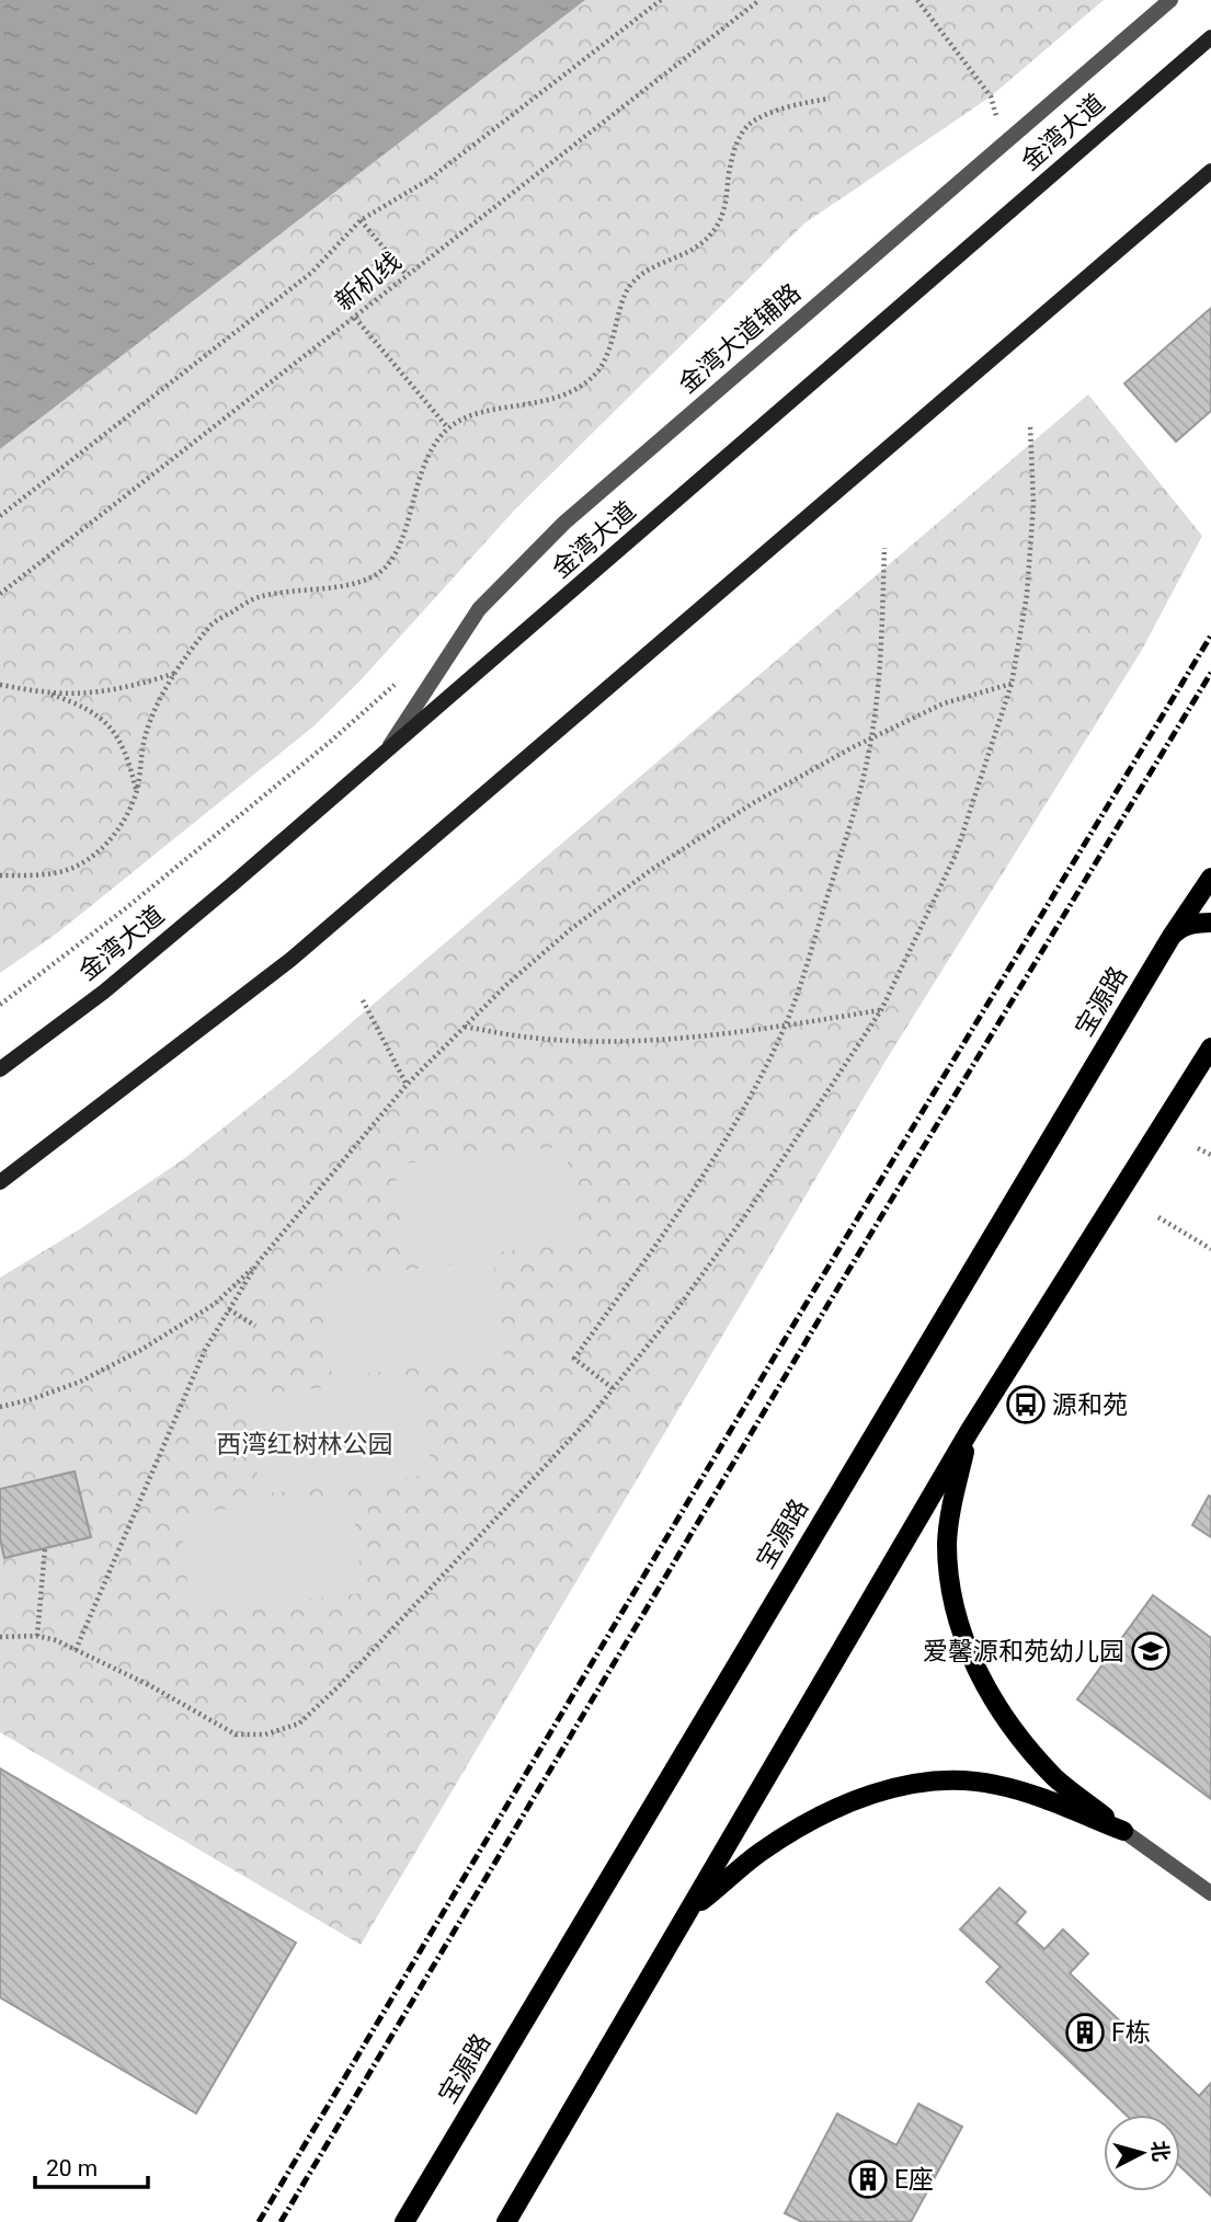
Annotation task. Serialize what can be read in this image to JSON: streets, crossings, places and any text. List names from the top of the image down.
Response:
{
  "streets": {
    "main road": ["金湾大道", "宝源路"],
    "street": ["金湾大道辅路"],
    "path": ["新机线"]
  },
  "crossings": [
    ["金湾大道", "金湾大道辅路"]
  ],
  "parks": ["西湾红树林公园"],
  "places": {
    "bus stop": ["源和苑"],
    "school or university": ["爱馨源和苑幼儿园"],
    "building": ["F栋", "E座"]
  },
  "scale_bar": "20 m",
  "north": "right"
}
